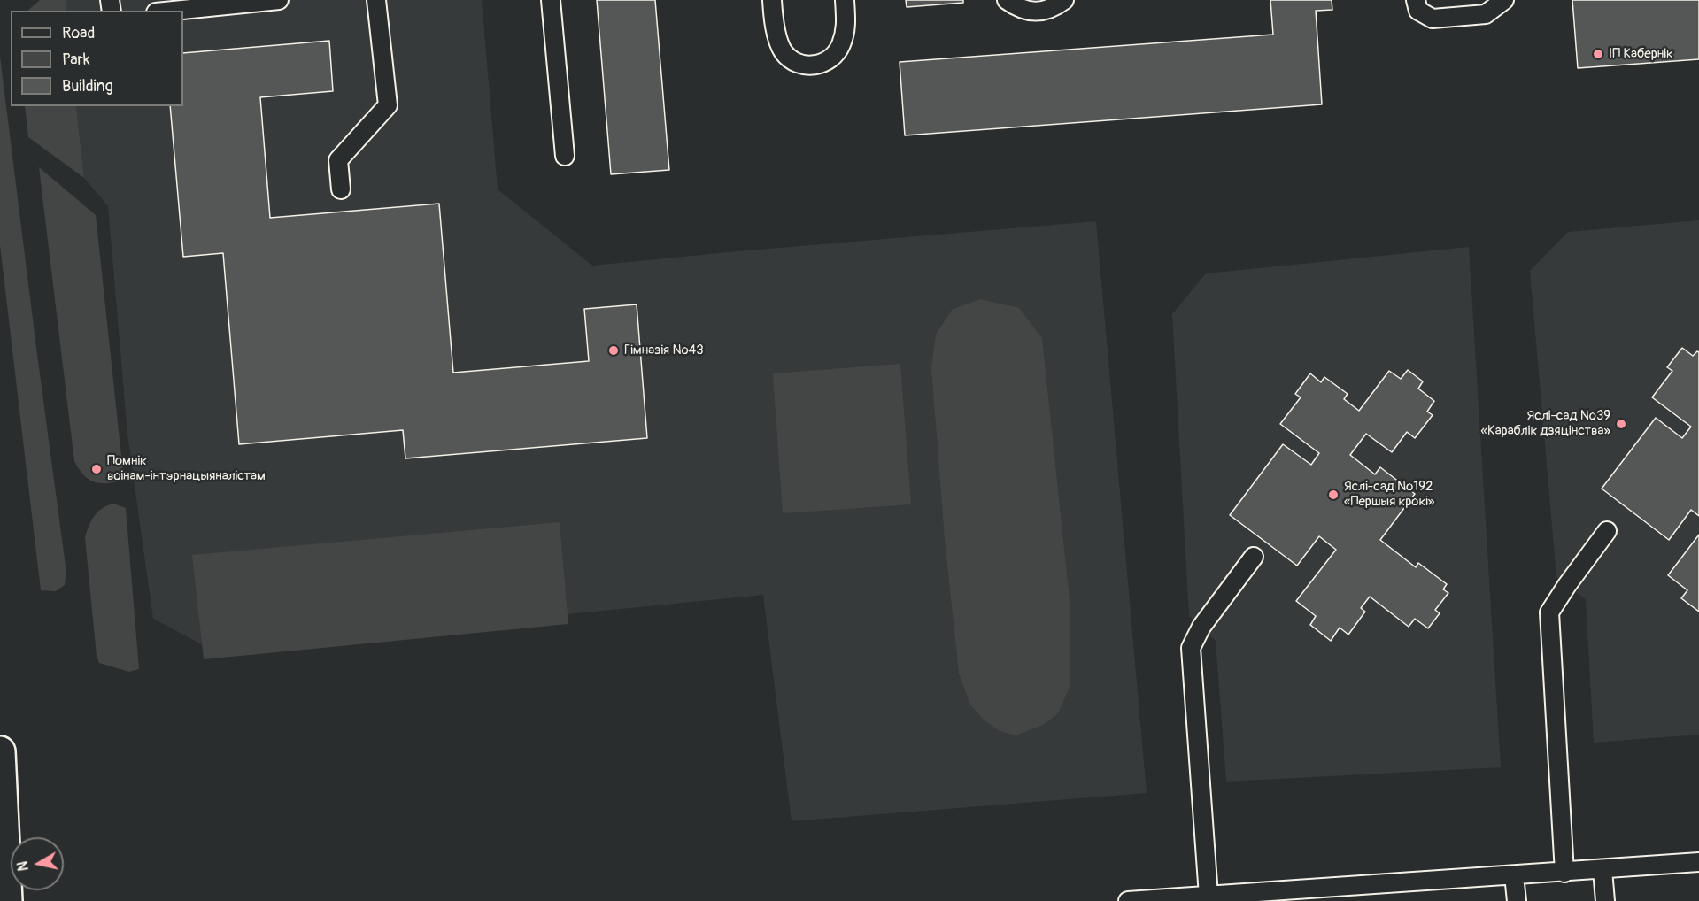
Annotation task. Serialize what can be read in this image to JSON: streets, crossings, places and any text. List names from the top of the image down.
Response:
{
  "places": [
    "ІП Кабернік",
    "Гімназія №43",
    "Яслі-сад №39 «Караблік дзяцінства»",
    "Помнік воінам-інтэрнацыяналістам",
    "Яслі-сад №192 «Першыя крокі»"
  ],
  "legend": ["Road", "Park", "Building"],
  "north": "left"
}
